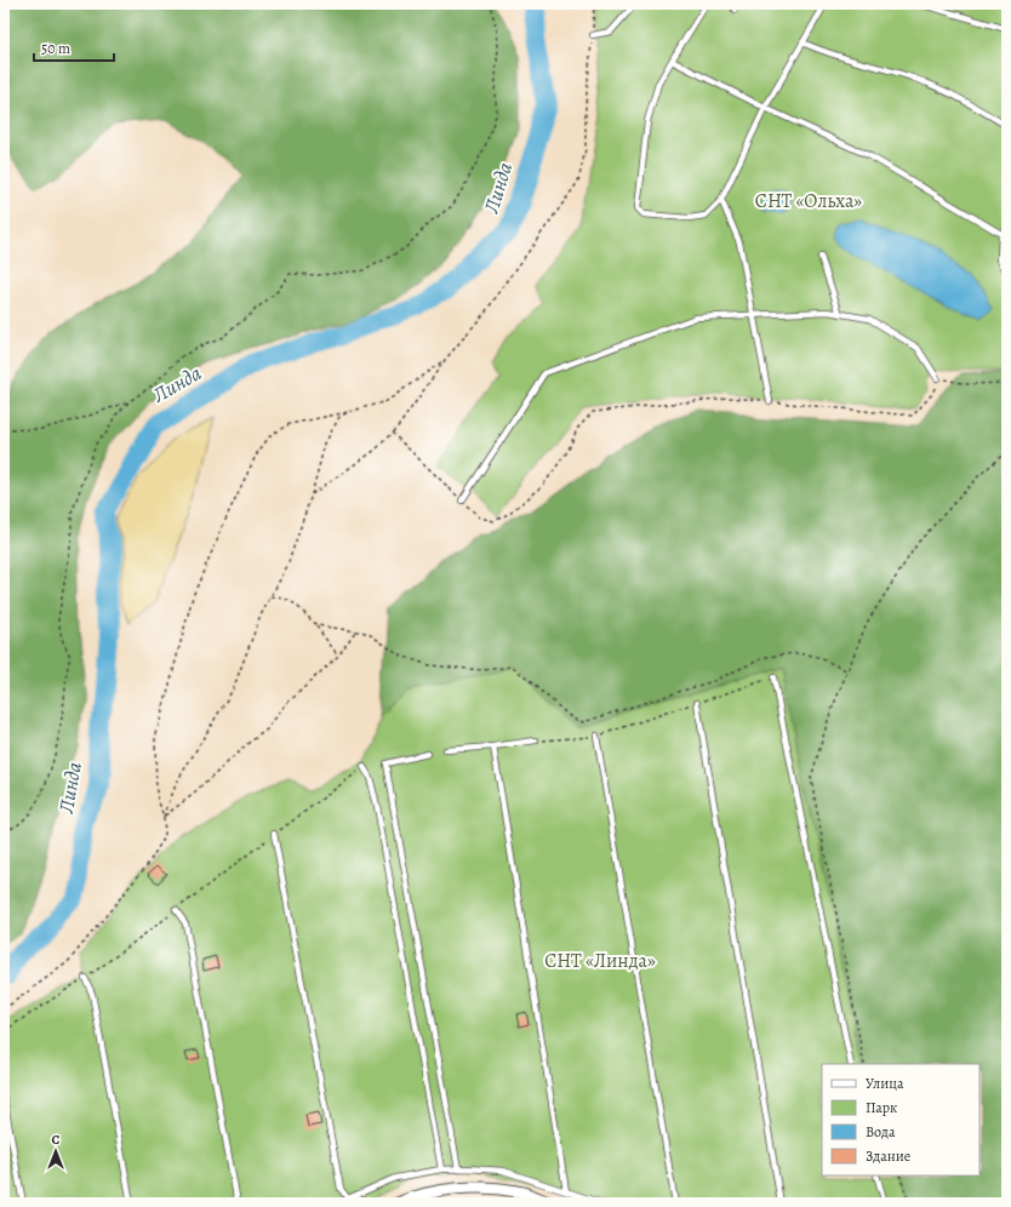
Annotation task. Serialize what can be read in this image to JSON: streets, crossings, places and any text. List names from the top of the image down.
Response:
{
  "water": ["Линда"],
  "parks": ["СНТ «Ольха»", "СНТ «Линда»"],
  "legend": [
    "Улица",
    "Парк",
    "Вода",
    "Здание"
  ],
  "scale_bar": "50 m",
  "north": "top"
}
